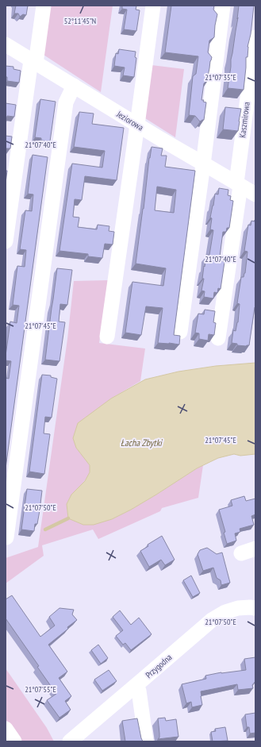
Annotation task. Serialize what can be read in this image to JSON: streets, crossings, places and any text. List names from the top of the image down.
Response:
{
  "streets": {
    "street": ["Kaszmirowa", "Jeziorowa", "Przygodna"]
  },
  "crossings": [
    ["Kaszmirowa", "Jeziorowa"]
  ],
  "water": ["Łacha Zbytki"],
  "coordinates": [
    "52°11'45\"N",
    "21°07'35\"E",
    "21°07'40\"E",
    "21°07'45\"E",
    "21°07'50\"E",
    "21°07'55\"E"
  ]
}
